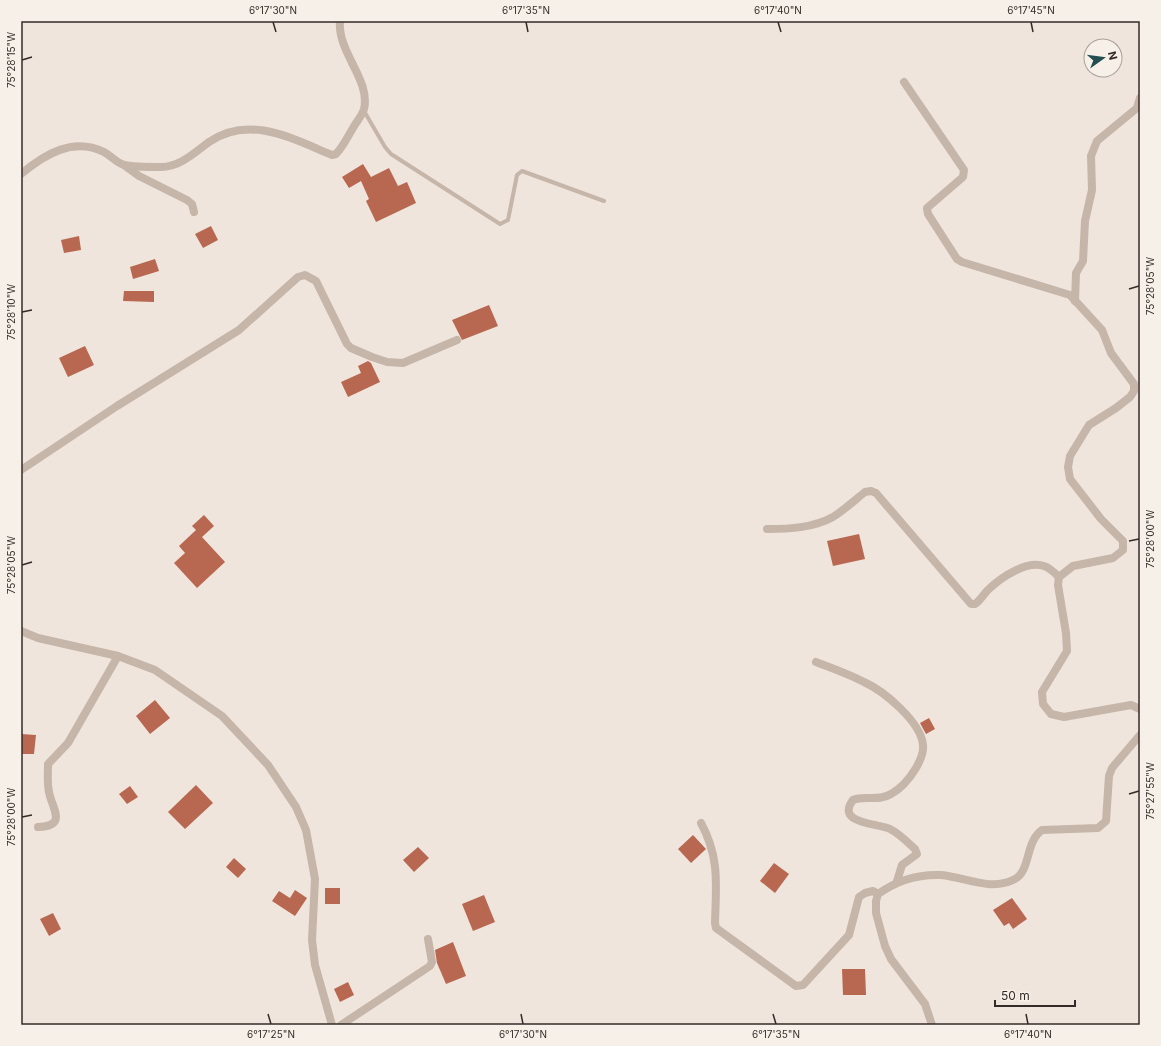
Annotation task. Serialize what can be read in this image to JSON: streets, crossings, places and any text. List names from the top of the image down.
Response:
{
  "scale_bar": "50 m",
  "north": "right",
  "coordinates": [
    "6°17'30\"N",
    "6°17'35\"N",
    "6°17'40\"N",
    "6°17'45\"N",
    "75°28'15\"W",
    "75°28'05\"W",
    "75°28'10\"W",
    "75°28'00\"W",
    "75°27'55\"W",
    "6°17'25\"N"
  ]
}
